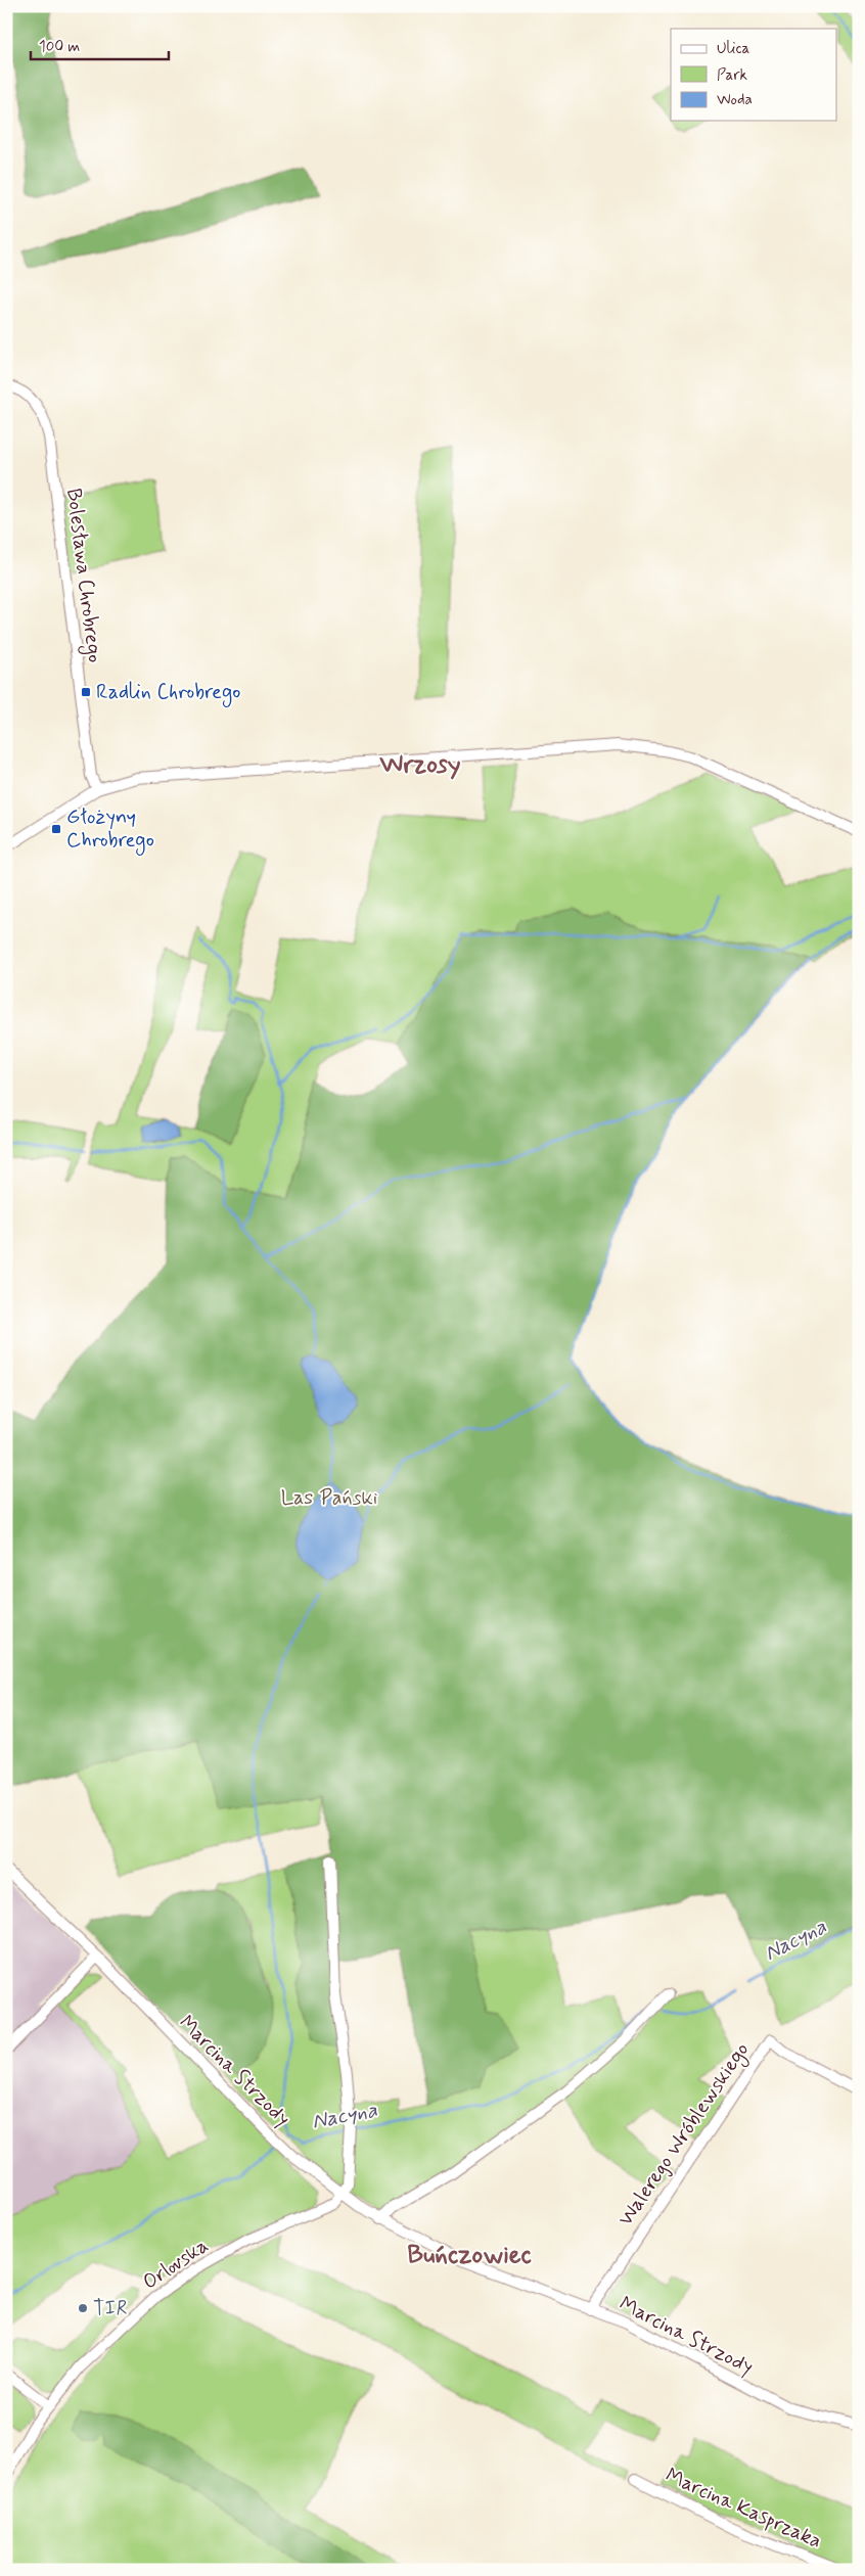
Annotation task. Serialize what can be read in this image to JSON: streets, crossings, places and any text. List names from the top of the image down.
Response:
{
  "streets": {
    "street": [
      "Bolesława Chrobrego",
      "Marcina Strzody",
      "Walerego Wróblewskiego",
      "Orlovska",
      "Marcina Kasprzaka"
    ]
  },
  "crossings": [
    ["Marcina Strzody", "Walerego Wróblewskiego"],
    ["Marcina Strzody", "Orlovska"]
  ],
  "districts": ["Wrzosy", "Buńczowiec"],
  "water": ["Nacyna"],
  "parks": ["Las Pański"],
  "places": {
    "transit": ["Radlin Chrobrego", "Głożyny Chrobrego"],
    "other": ["TIR"]
  },
  "legend": ["Ulica", "Park", "Woda"],
  "scale_bar": "100 m"
}
